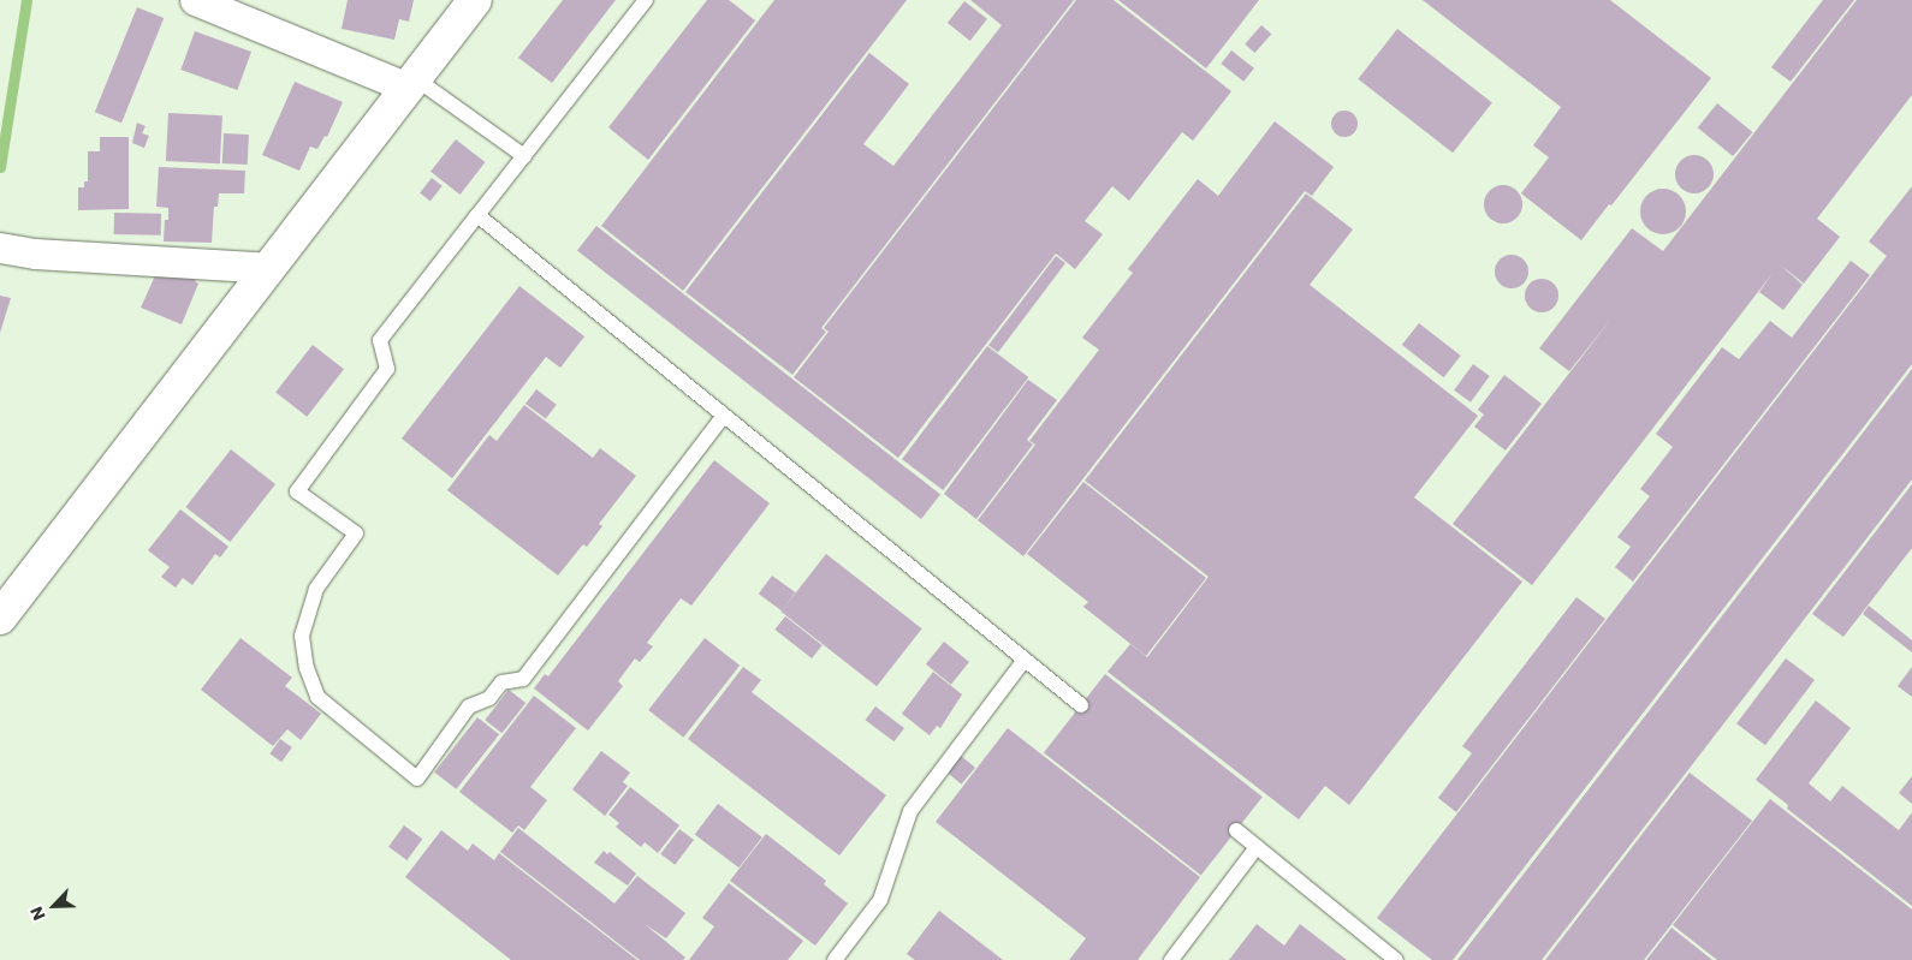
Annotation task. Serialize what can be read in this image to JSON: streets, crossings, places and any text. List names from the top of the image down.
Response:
{
  "north": "bottom left"
}
